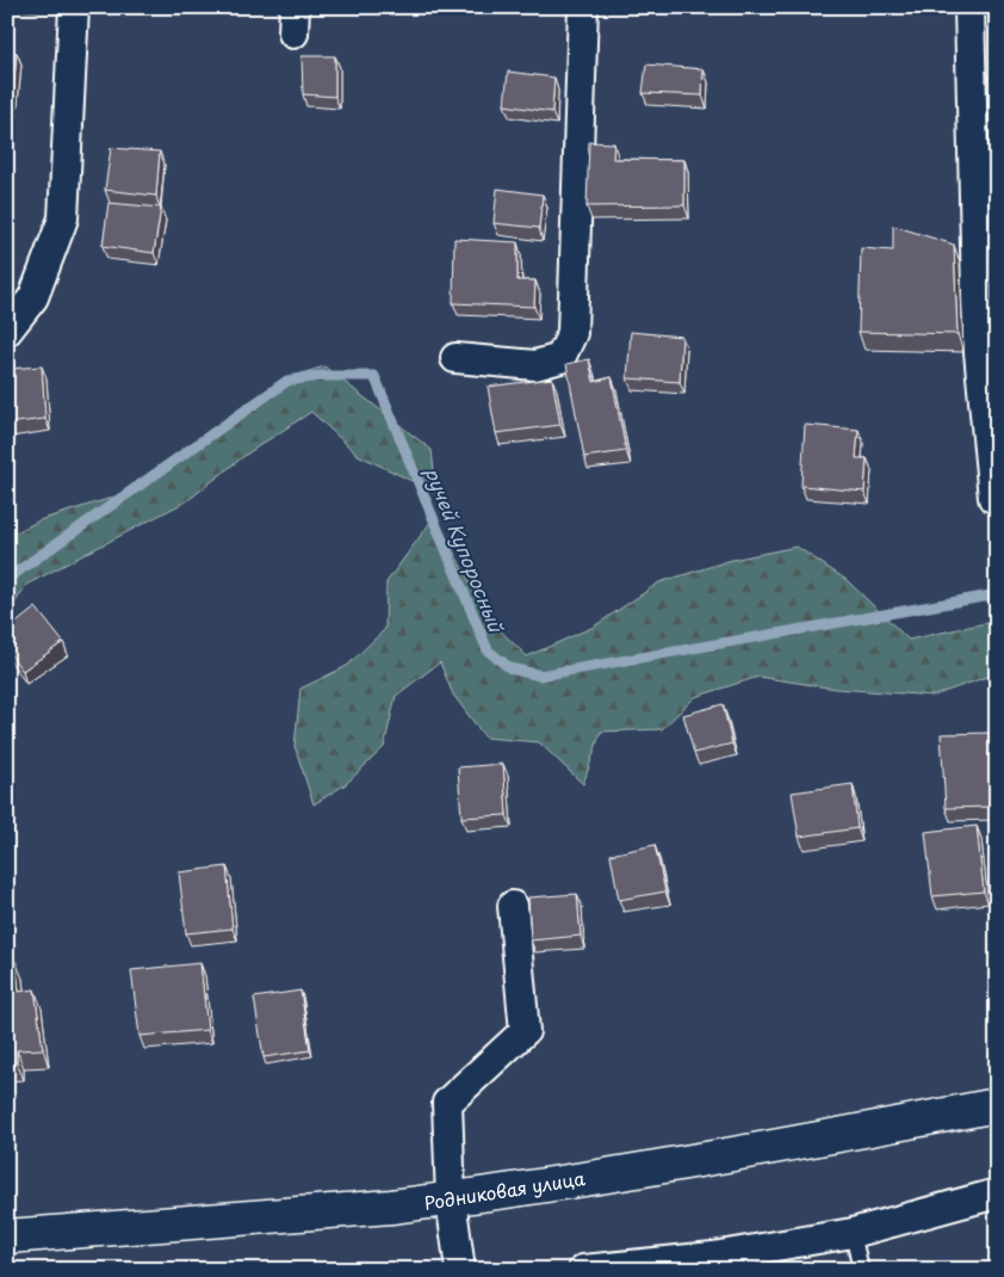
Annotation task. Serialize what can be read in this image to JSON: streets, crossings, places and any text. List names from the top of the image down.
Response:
{
  "streets": {
    "main road": ["Родниковая улица"]
  },
  "water": ["ручей Купоросный"]
}
